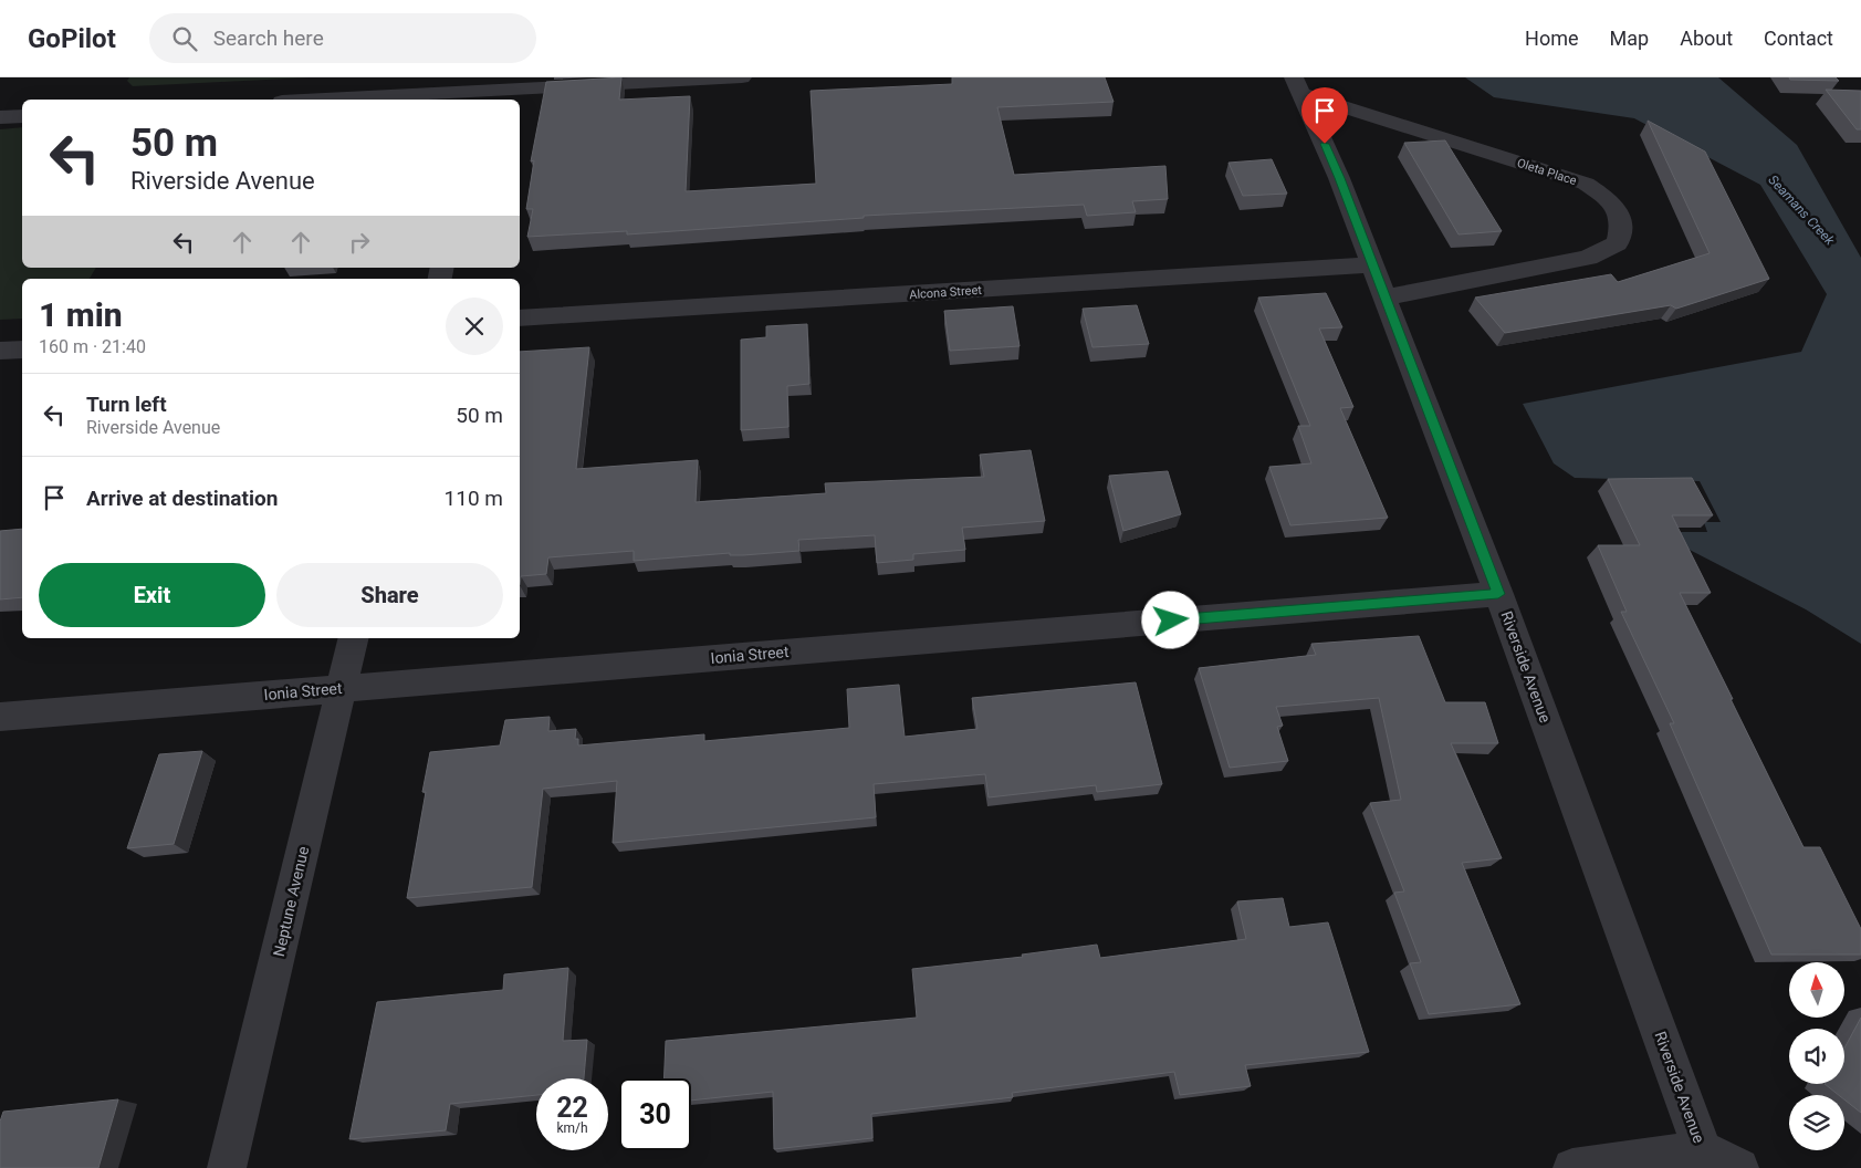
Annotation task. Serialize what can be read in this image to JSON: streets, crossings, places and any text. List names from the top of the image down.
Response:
{
  "streets": {
    "street": [
      "Oleta Place",
      "Alcona Street",
      "Ionia Street",
      "Riverside Avenue",
      "Neptune Avenue"
    ]
  },
  "crossings": [
    ["Oleta Place", "Riverside Avenue"],
    ["Alcona Street", "Riverside Avenue"],
    ["Ionia Street", "Riverside Avenue"],
    ["Ionia Street", "Neptune Avenue"]
  ],
  "water": ["Seamans Creek"],
  "north": "top",
  "page": {
    "header": "GoPilot",
    "search": "Search here",
    "nav": [
      "Home",
      "Map",
      "About",
      "Contact"
    ],
    "turn": ["50 m", "Riverside Avenue"],
    "heading": ["1 min", "160 m · 21:40"],
    "list": [
      {
        "name": "Turn left",
        "note": "Riverside Avenue",
        "value": "50 m"
      },
      {
        "name": "Arrive at destination",
        "value": "110 m"
      }
    ],
    "buttons": ["Exit", "Share"],
    "speed": "22 km/h",
    "limit": "30"
  }
}
